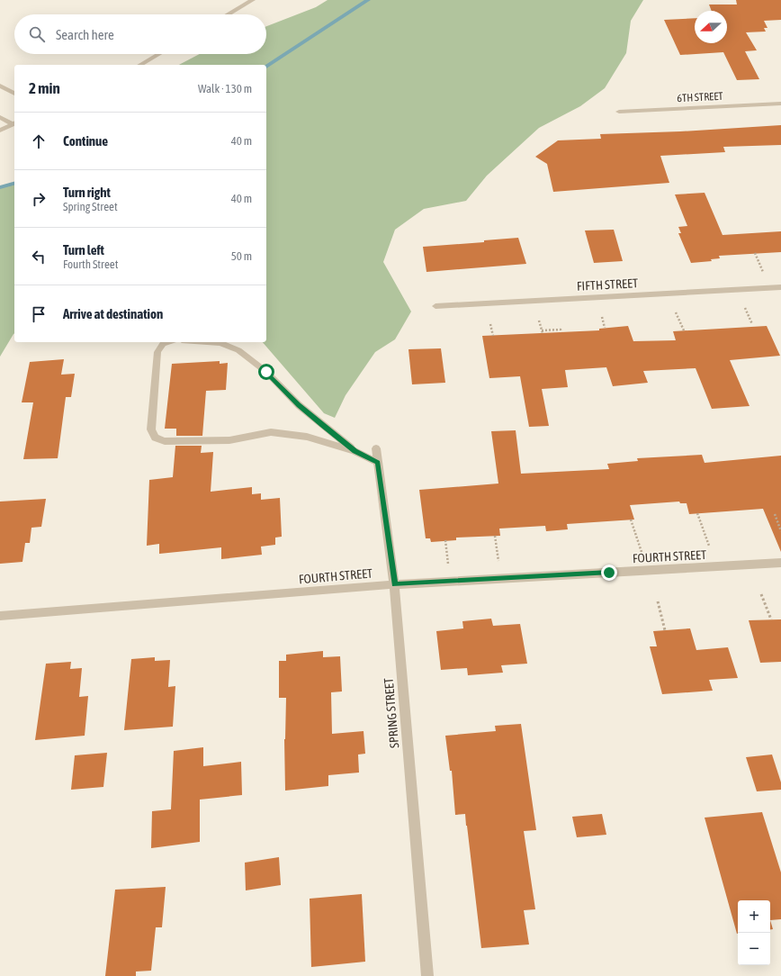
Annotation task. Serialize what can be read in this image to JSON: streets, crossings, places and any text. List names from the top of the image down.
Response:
{
  "streets": {
    "street": [
      "6TH STREET",
      "FIFTH STREET",
      "FOURTH STREET",
      "SPRING STREET"
    ]
  },
  "crossings": [
    ["FOURTH STREET", "SPRING STREET"]
  ],
  "north": "left",
  "page": {
    "search": "Search here",
    "heading": ["2 min", "Walk · 130 m"],
    "list": [
      ["Continue", "40 m"],
      ["Turn right", "Spring Street", "40 m"],
      ["Turn left", "Fourth Street", "50 m"],
      "Arrive at destination"
    ],
    "map_buttons": ["+", "−"]
  }
}
